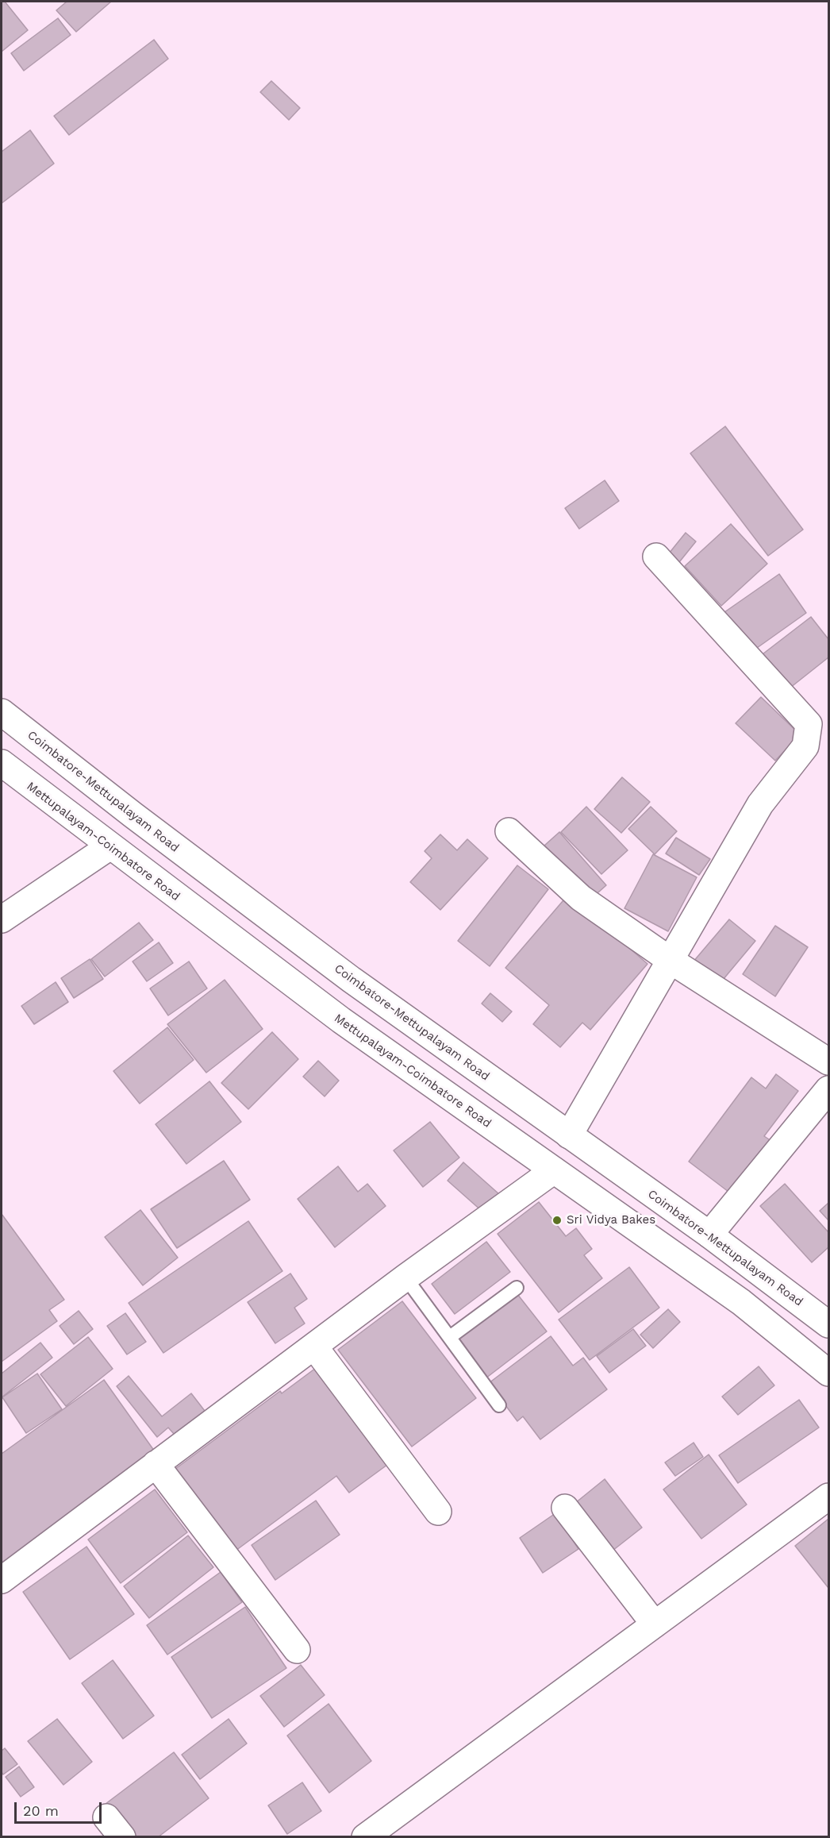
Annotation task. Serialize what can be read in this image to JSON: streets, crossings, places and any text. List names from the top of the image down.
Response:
{
  "streets": {
    "main road": ["Coimbatore-Mettupalayam Road", "Mettupalayam-Coimbatore Road"]
  },
  "places": ["Sri Vidya Bakes"],
  "scale_bar": "20 m"
}
